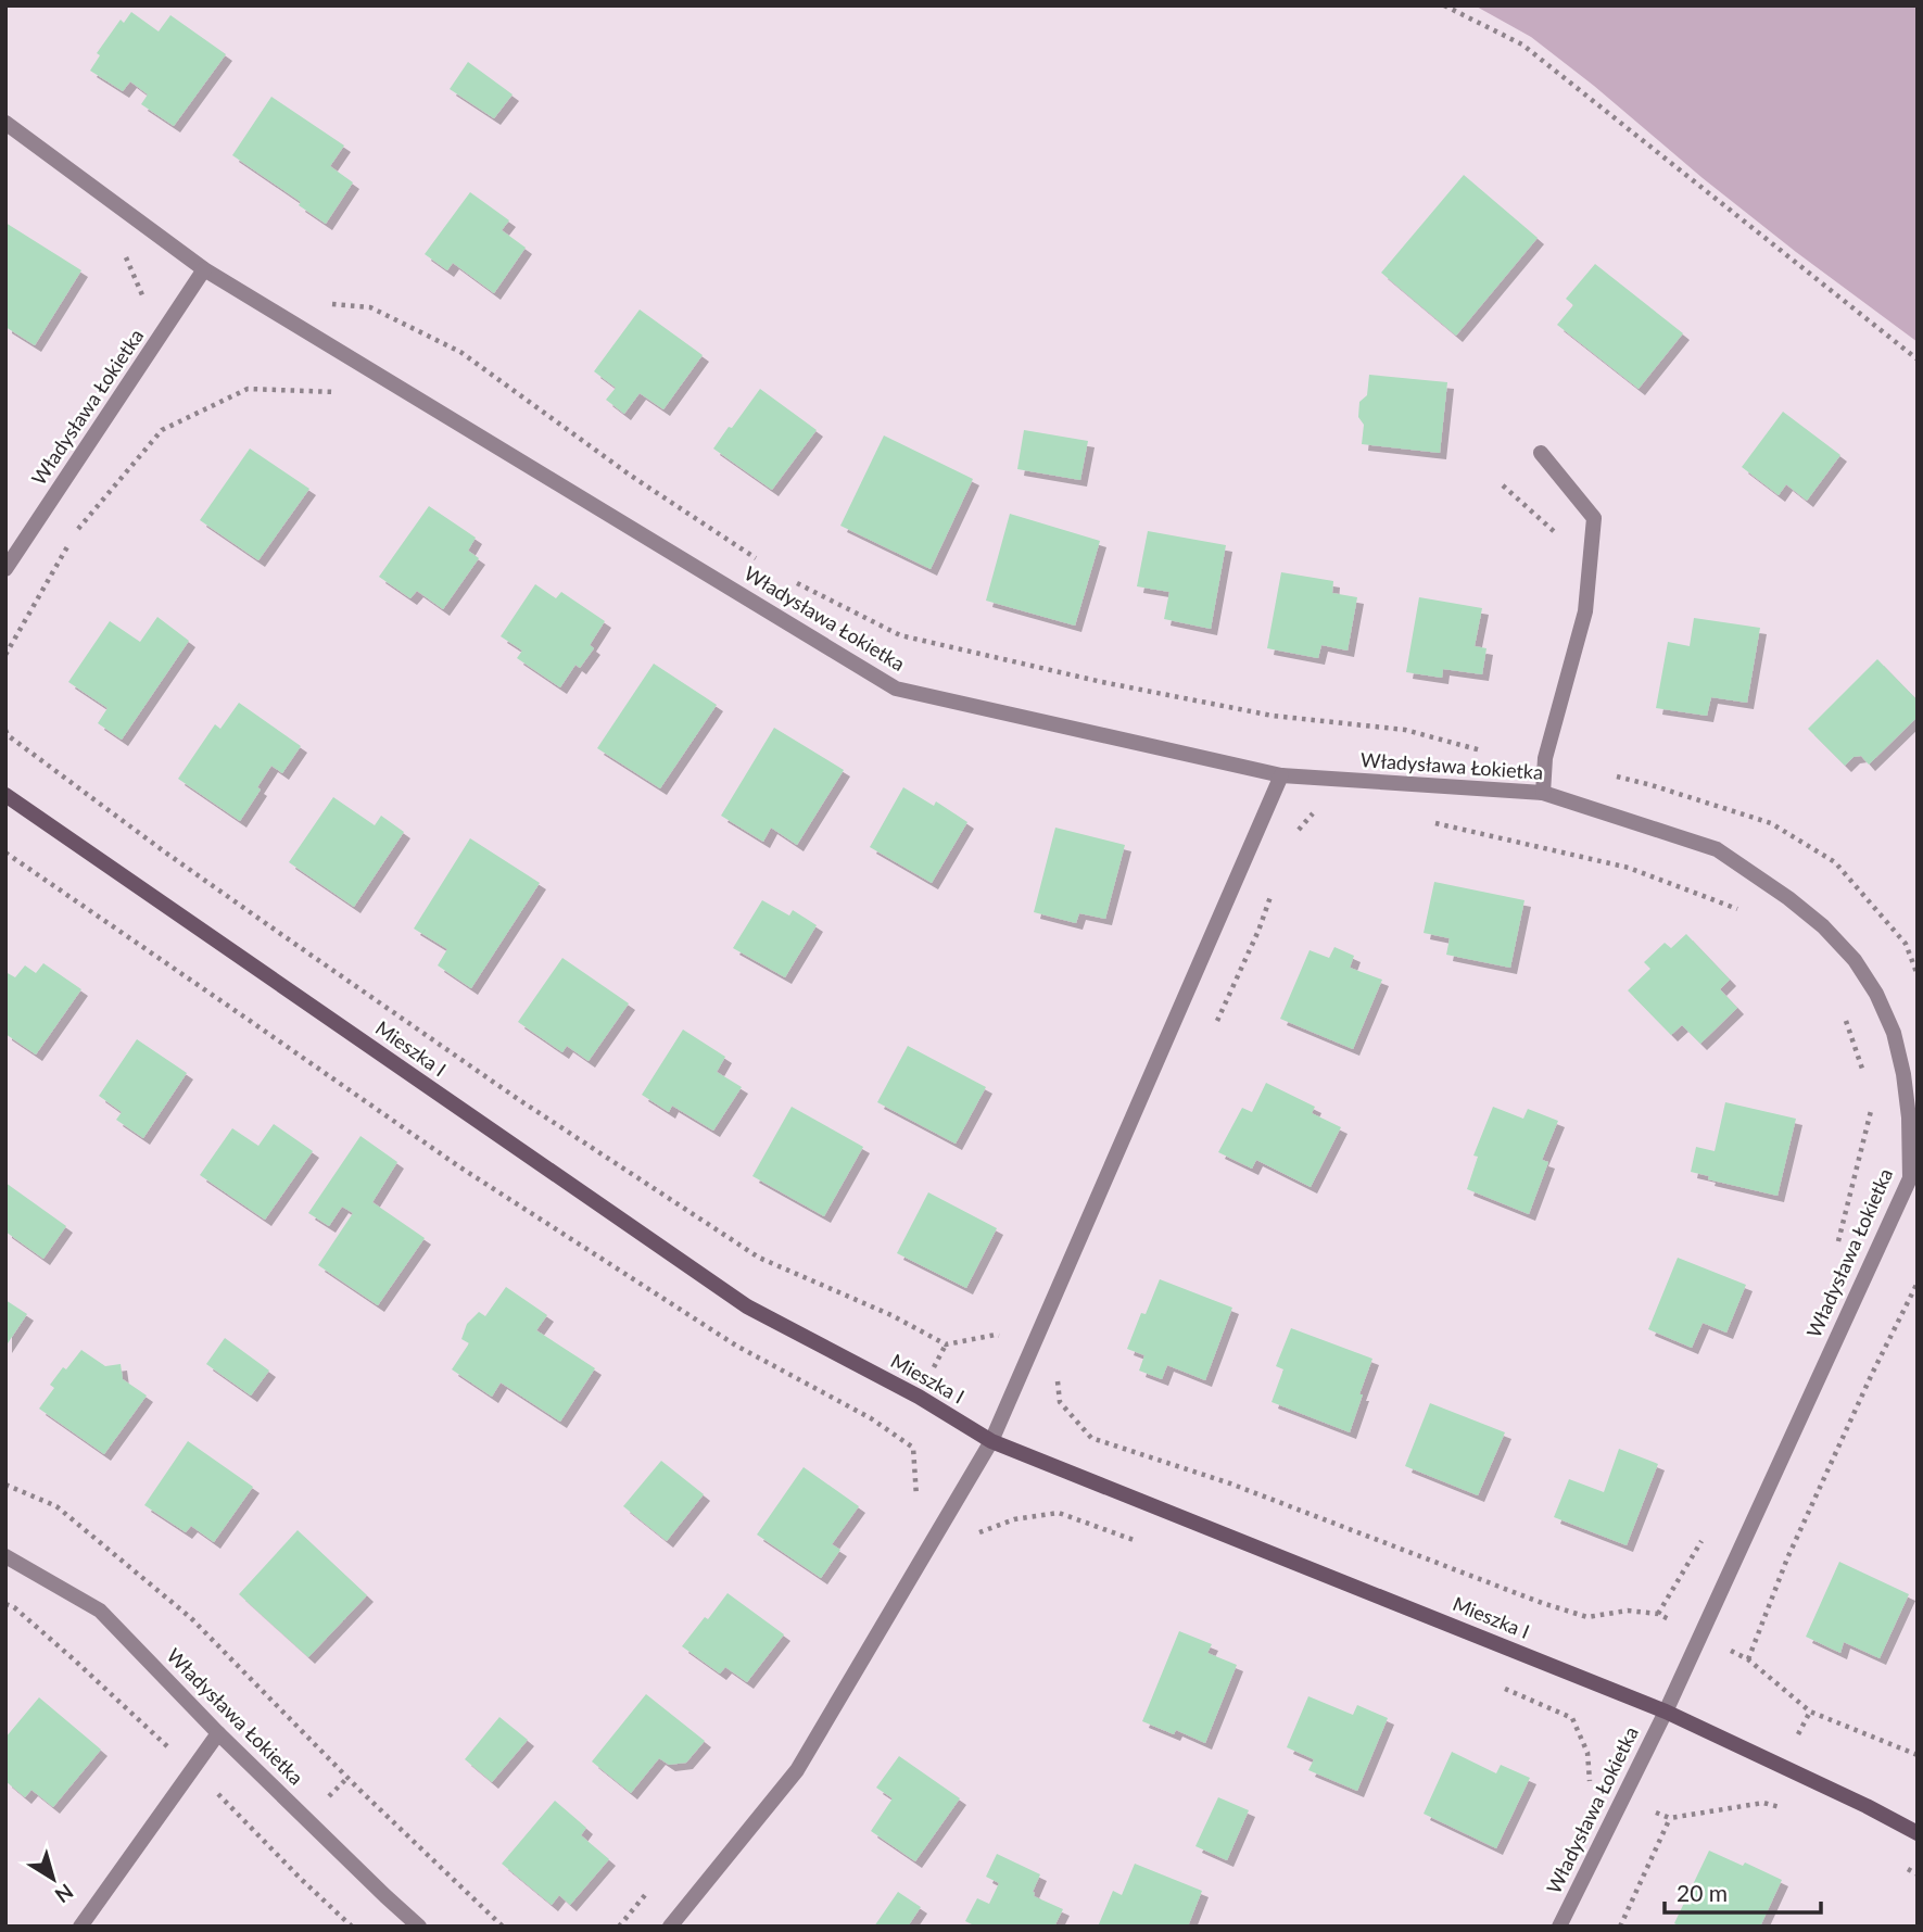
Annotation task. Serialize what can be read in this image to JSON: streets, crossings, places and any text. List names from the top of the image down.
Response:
{
  "streets": {
    "street": ["Władysława Łokietka", "Mieszka I"]
  },
  "crossings": [
    ["Władysława Łokietka", "Mieszka I"]
  ],
  "scale_bar": "20 m",
  "north": "bottom right"
}
